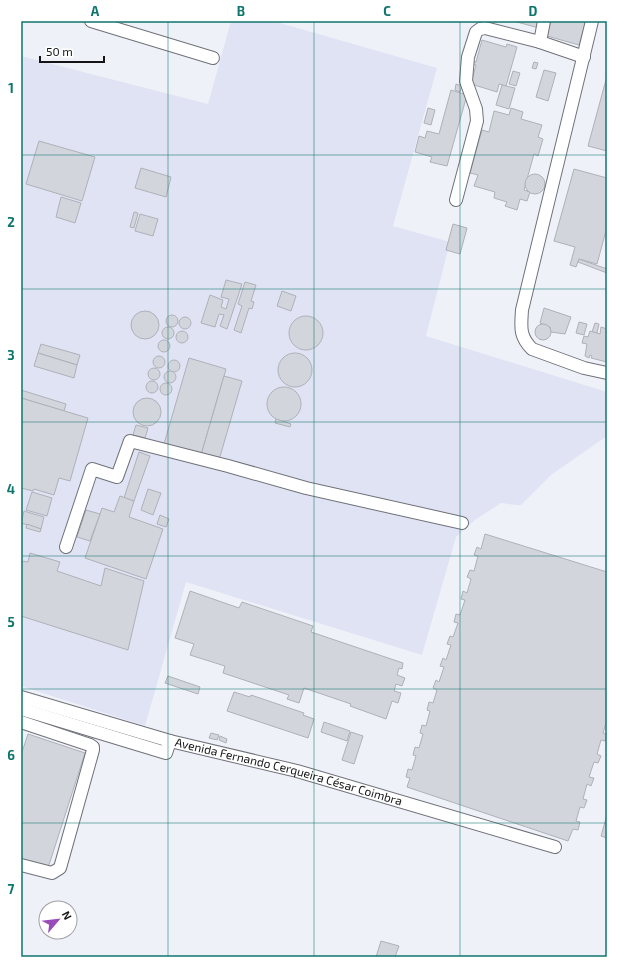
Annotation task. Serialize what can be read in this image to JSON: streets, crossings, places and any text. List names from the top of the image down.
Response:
{
  "streets": {
    "street": ["Avenida Fernando Cerqueira César Coimbra"]
  },
  "scale_bar": "50 m",
  "north": "top right",
  "grid": {
    "columns": [
      "A",
      "B",
      "C",
      "D"
    ],
    "rows": [
      "1",
      "2",
      "3",
      "4",
      "5",
      "6",
      "7"
    ]
  }
}
